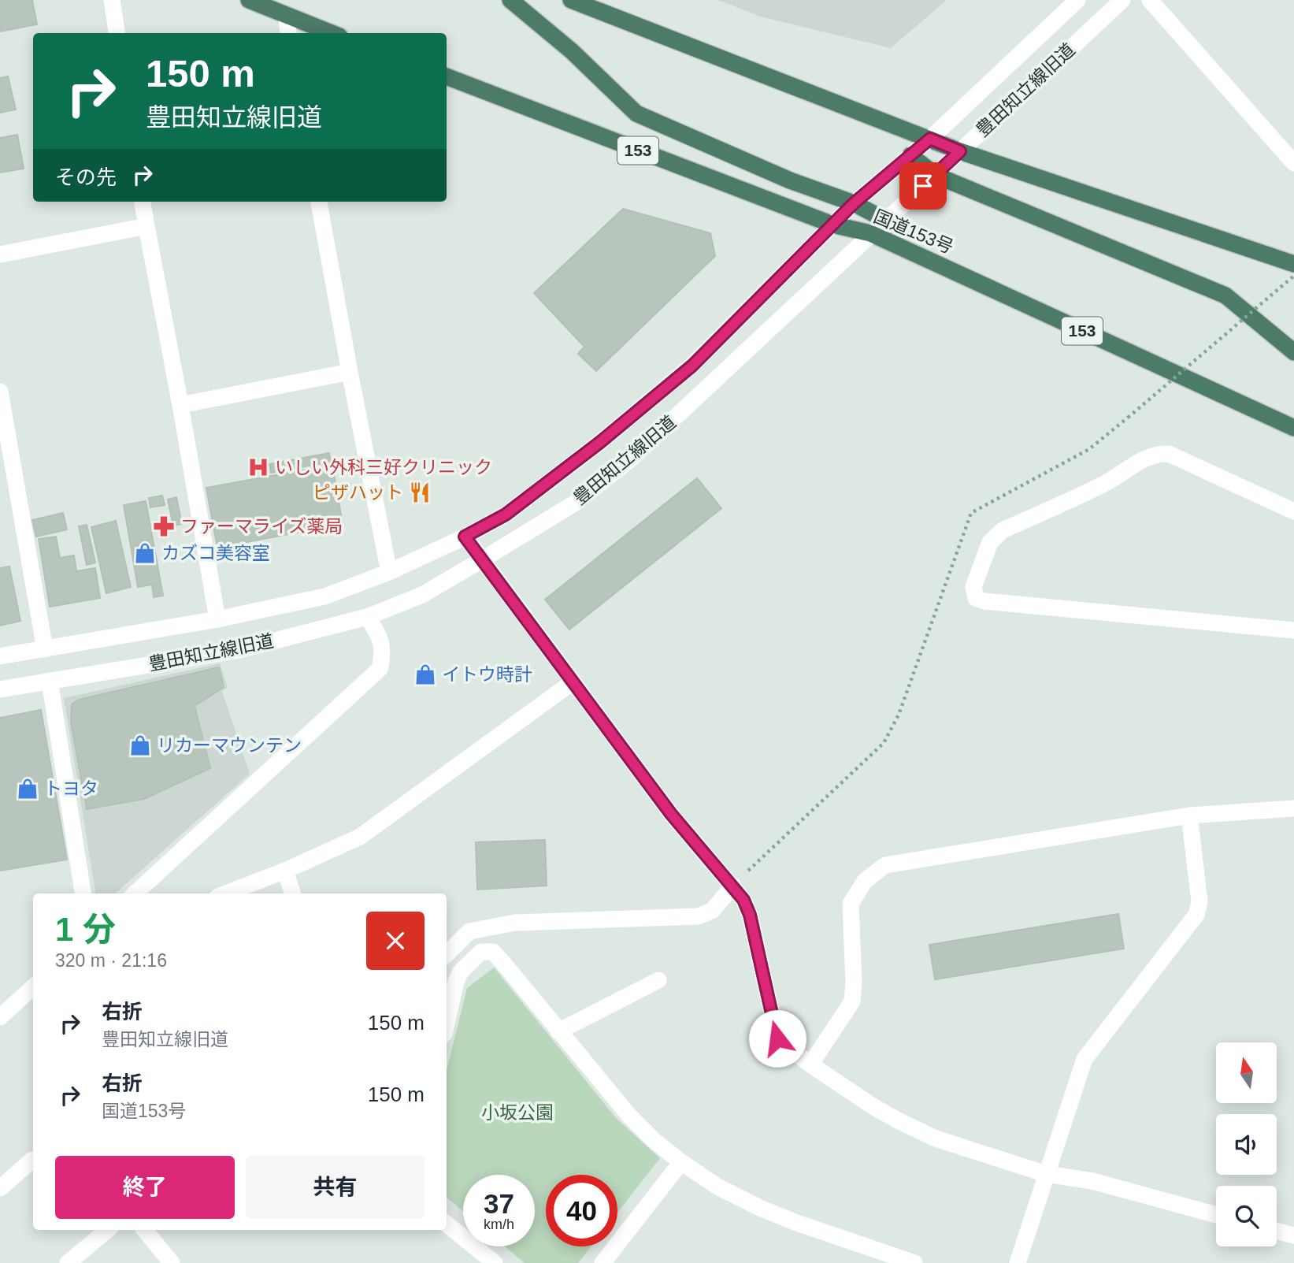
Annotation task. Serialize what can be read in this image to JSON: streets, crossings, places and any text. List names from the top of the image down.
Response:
{
  "streets": {
    "highway": ["153", "国道153号"],
    "street": ["豊田知立線旧道"]
  },
  "crossings": [
    ["豊田知立線旧道", "153"],
    ["豊田知立線旧道", "国道153号"]
  ],
  "parks": ["小坂公園"],
  "places": {
    "hospital": ["いしい外科三好クリニック"],
    "restaurant": ["ピザハット"],
    "pharmacy": ["ファーマライズ薬局"],
    "shop": [
      "カズコ美容室",
      "イトウ時計",
      "リカーマウンテン",
      "トヨタ"
    ]
  },
  "north": "top",
  "page": {
    "turn": ["150 m", "豊田知立線旧道"],
    "then": "その先",
    "heading": ["1 分", "320 m · 21:16"],
    "list": [
      {
        "name": "右折",
        "note": "豊田知立線旧道",
        "value": "150 m"
      },
      {
        "name": "右折",
        "note": "国道153号",
        "value": "150 m"
      }
    ],
    "buttons": ["終了", "共有"],
    "speed": "37 km/h",
    "limit": "40"
  }
}
